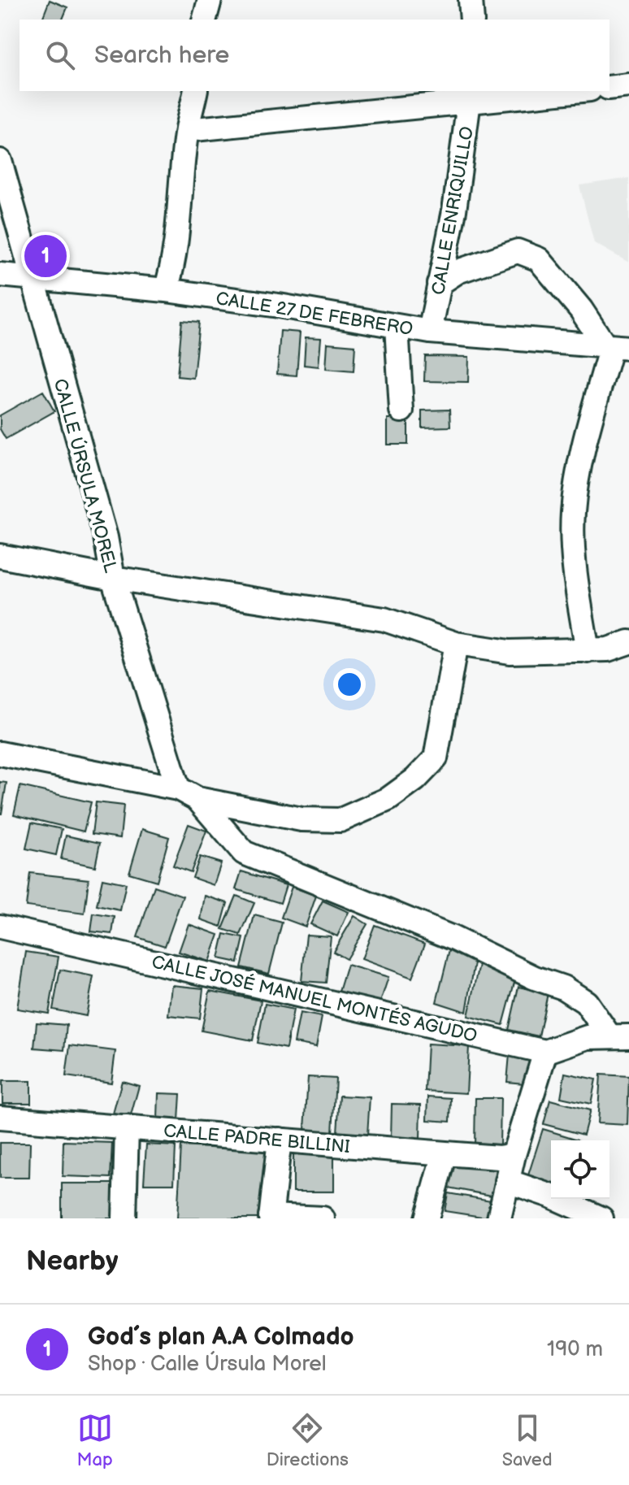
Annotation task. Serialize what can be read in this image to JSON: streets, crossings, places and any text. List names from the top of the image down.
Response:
{
  "streets": {
    "street": [
      "CALLE ENRIQUILLO",
      "CALLE 27 DE FEBRERO",
      "CALLE ÚRSULA MOREL",
      "CALLE JOSÉ MANUEL MONTÉS AGUDO",
      "CALLE PADRE BILLINI"
    ]
  },
  "crossings": [
    ["CALLE ENRIQUILLO", "CALLE 27 DE FEBRERO"],
    ["CALLE 27 DE FEBRERO", "CALLE ÚRSULA MOREL"]
  ],
  "page": {
    "search": "Search here",
    "pins": "1",
    "heading": "Nearby",
    "list": [
      {
        "mark": "1",
        "name": "God´s plan A.A Colmado",
        "note": "Shop · Calle Úrsula Morel",
        "value": "190 m"
      }
    ],
    "nav": ["Map", "Directions", "Saved"]
  }
}
